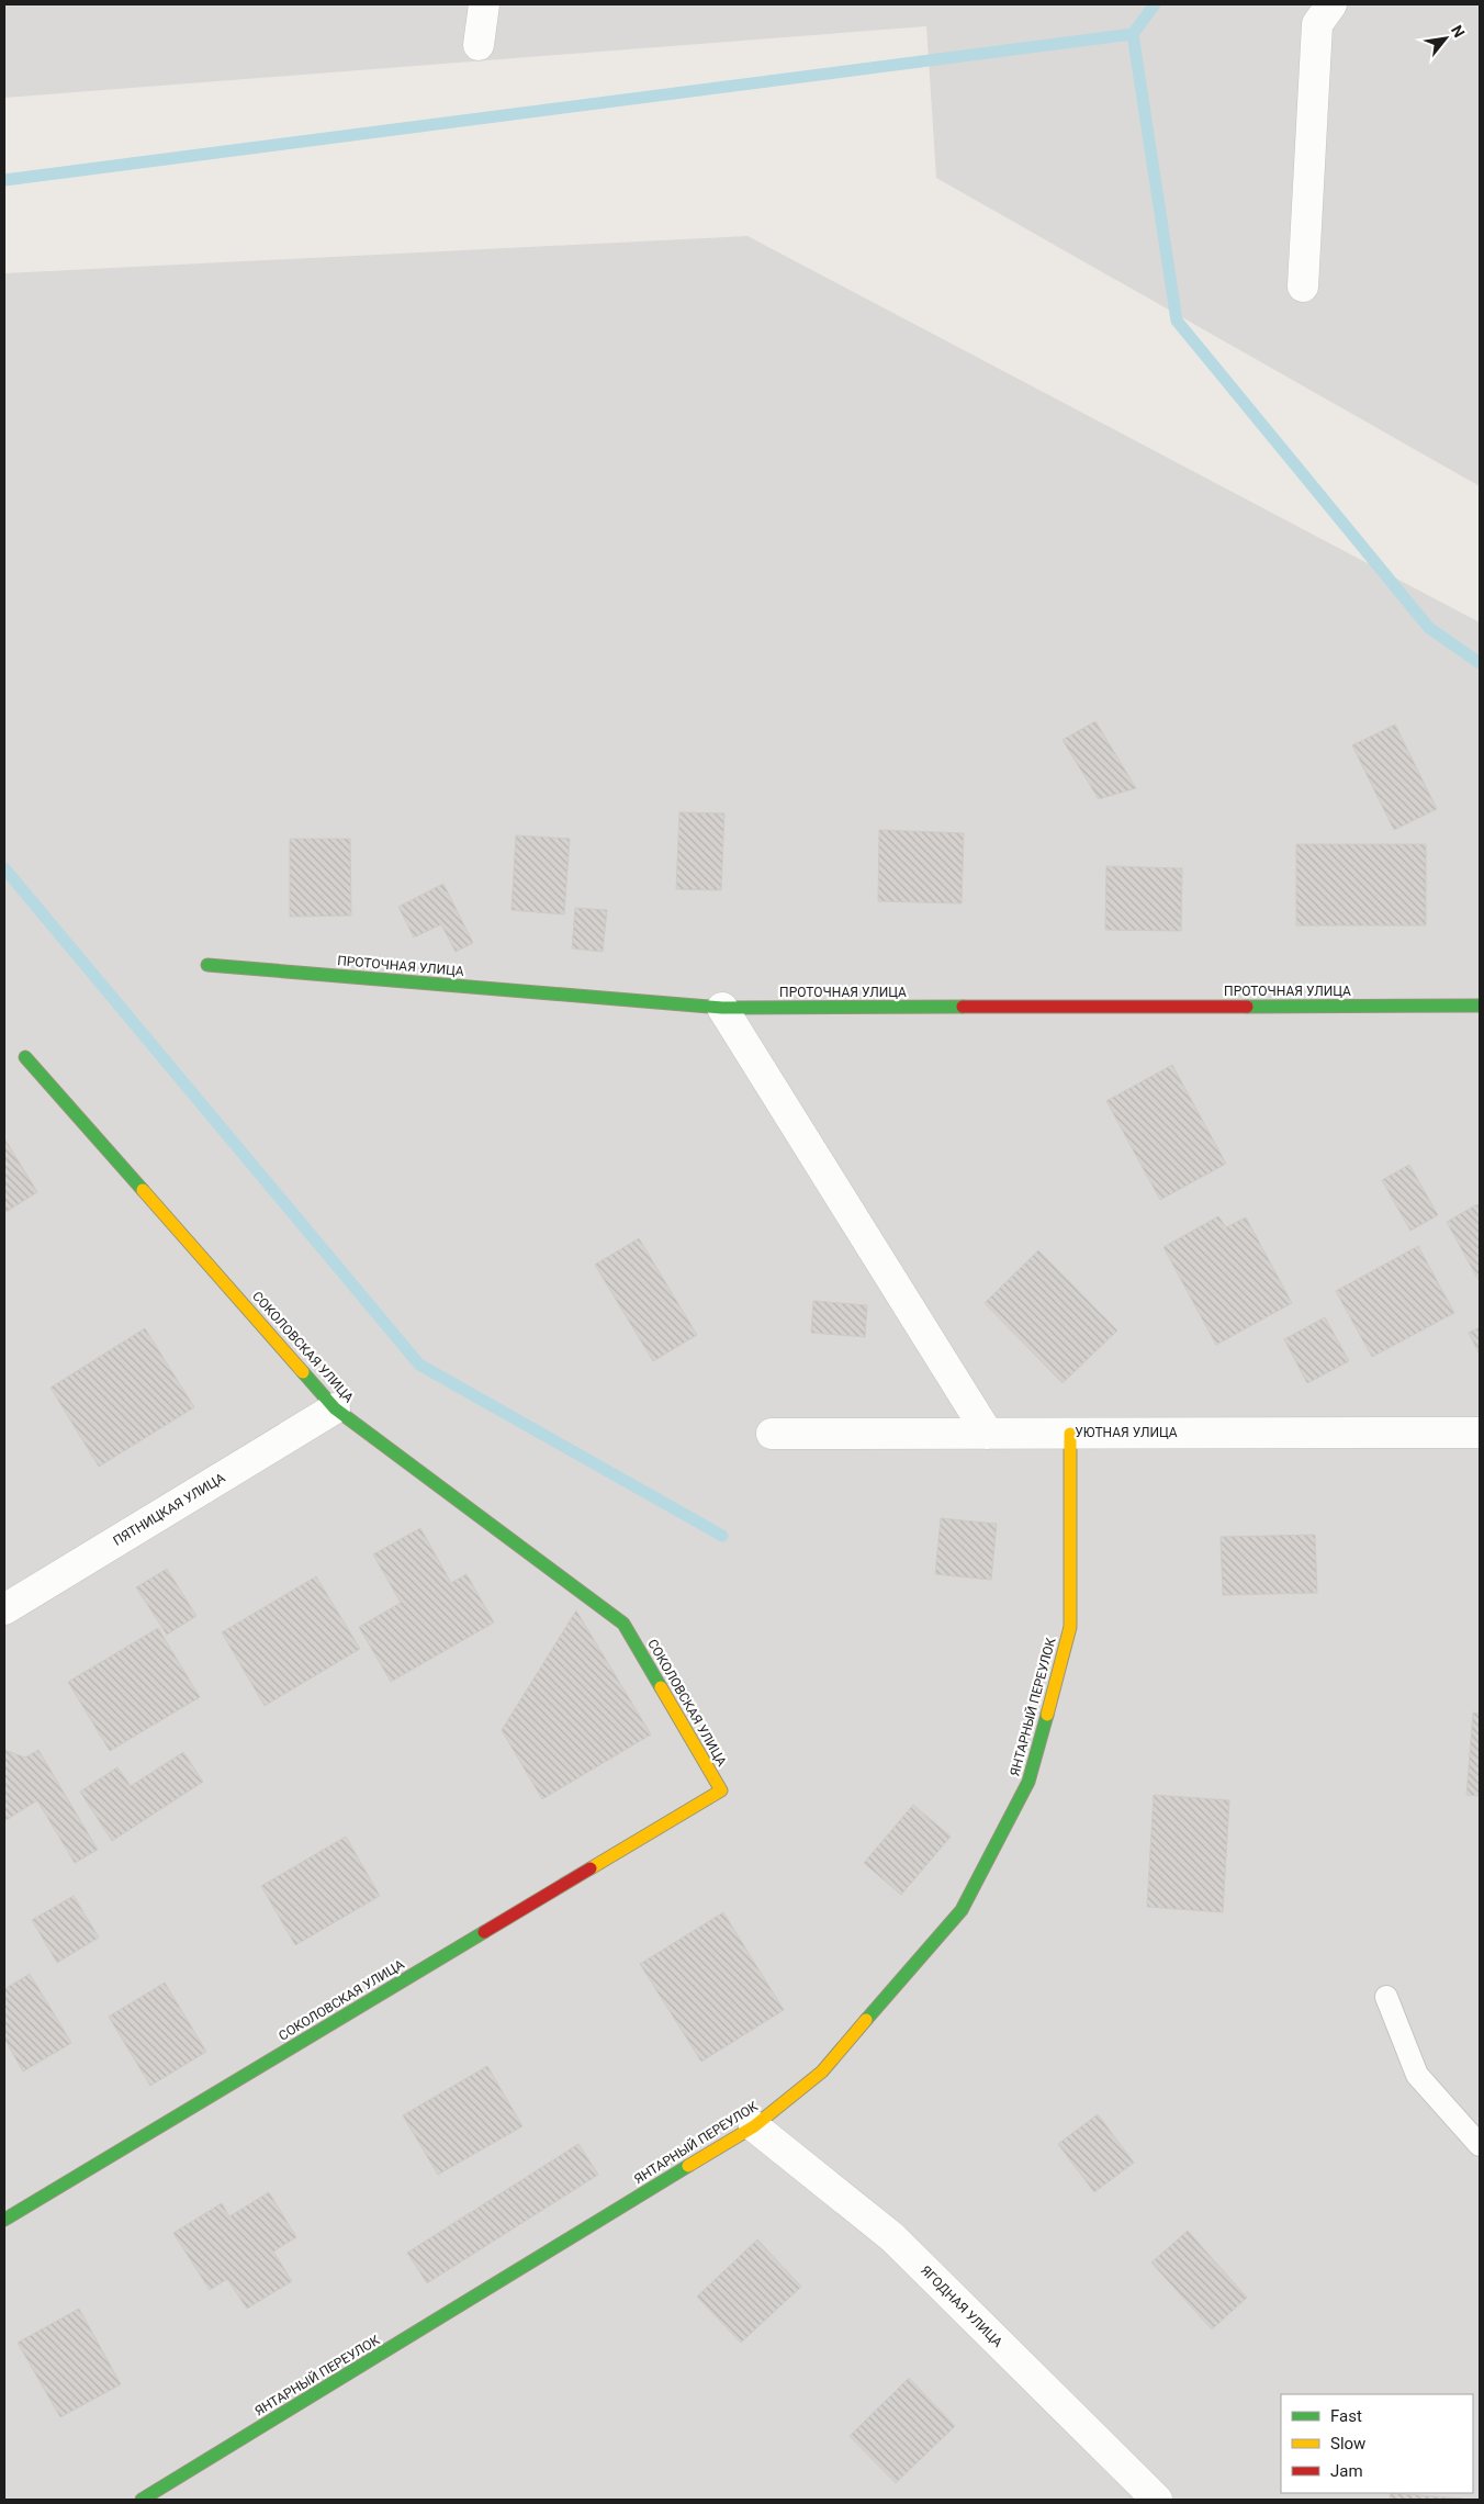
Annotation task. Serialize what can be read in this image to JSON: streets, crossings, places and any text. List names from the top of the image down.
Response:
{
  "streets": {
    "street": [
      "ПРОТОЧНАЯ УЛИЦА",
      "СОКОЛОВСКАЯ УЛИЦА",
      "УЮТНАЯ УЛИЦА",
      "ПЯТНИЦКАЯ УЛИЦА",
      "ЯНТАРНЫЙ ПЕРЕУЛОК",
      "ЯГОДНАЯ УЛИЦА"
    ]
  },
  "crossings": [
    ["СОКОЛОВСКАЯ УЛИЦА", "ПЯТНИЦКАЯ УЛИЦА"],
    ["УЮТНАЯ УЛИЦА", "ЯНТАРНЫЙ ПЕРЕУЛОК"],
    ["ЯНТАРНЫЙ ПЕРЕУЛОК", "ЯГОДНАЯ УЛИЦА"]
  ],
  "legend": ["Fast", "Slow", "Jam"],
  "north": "top right"
}
